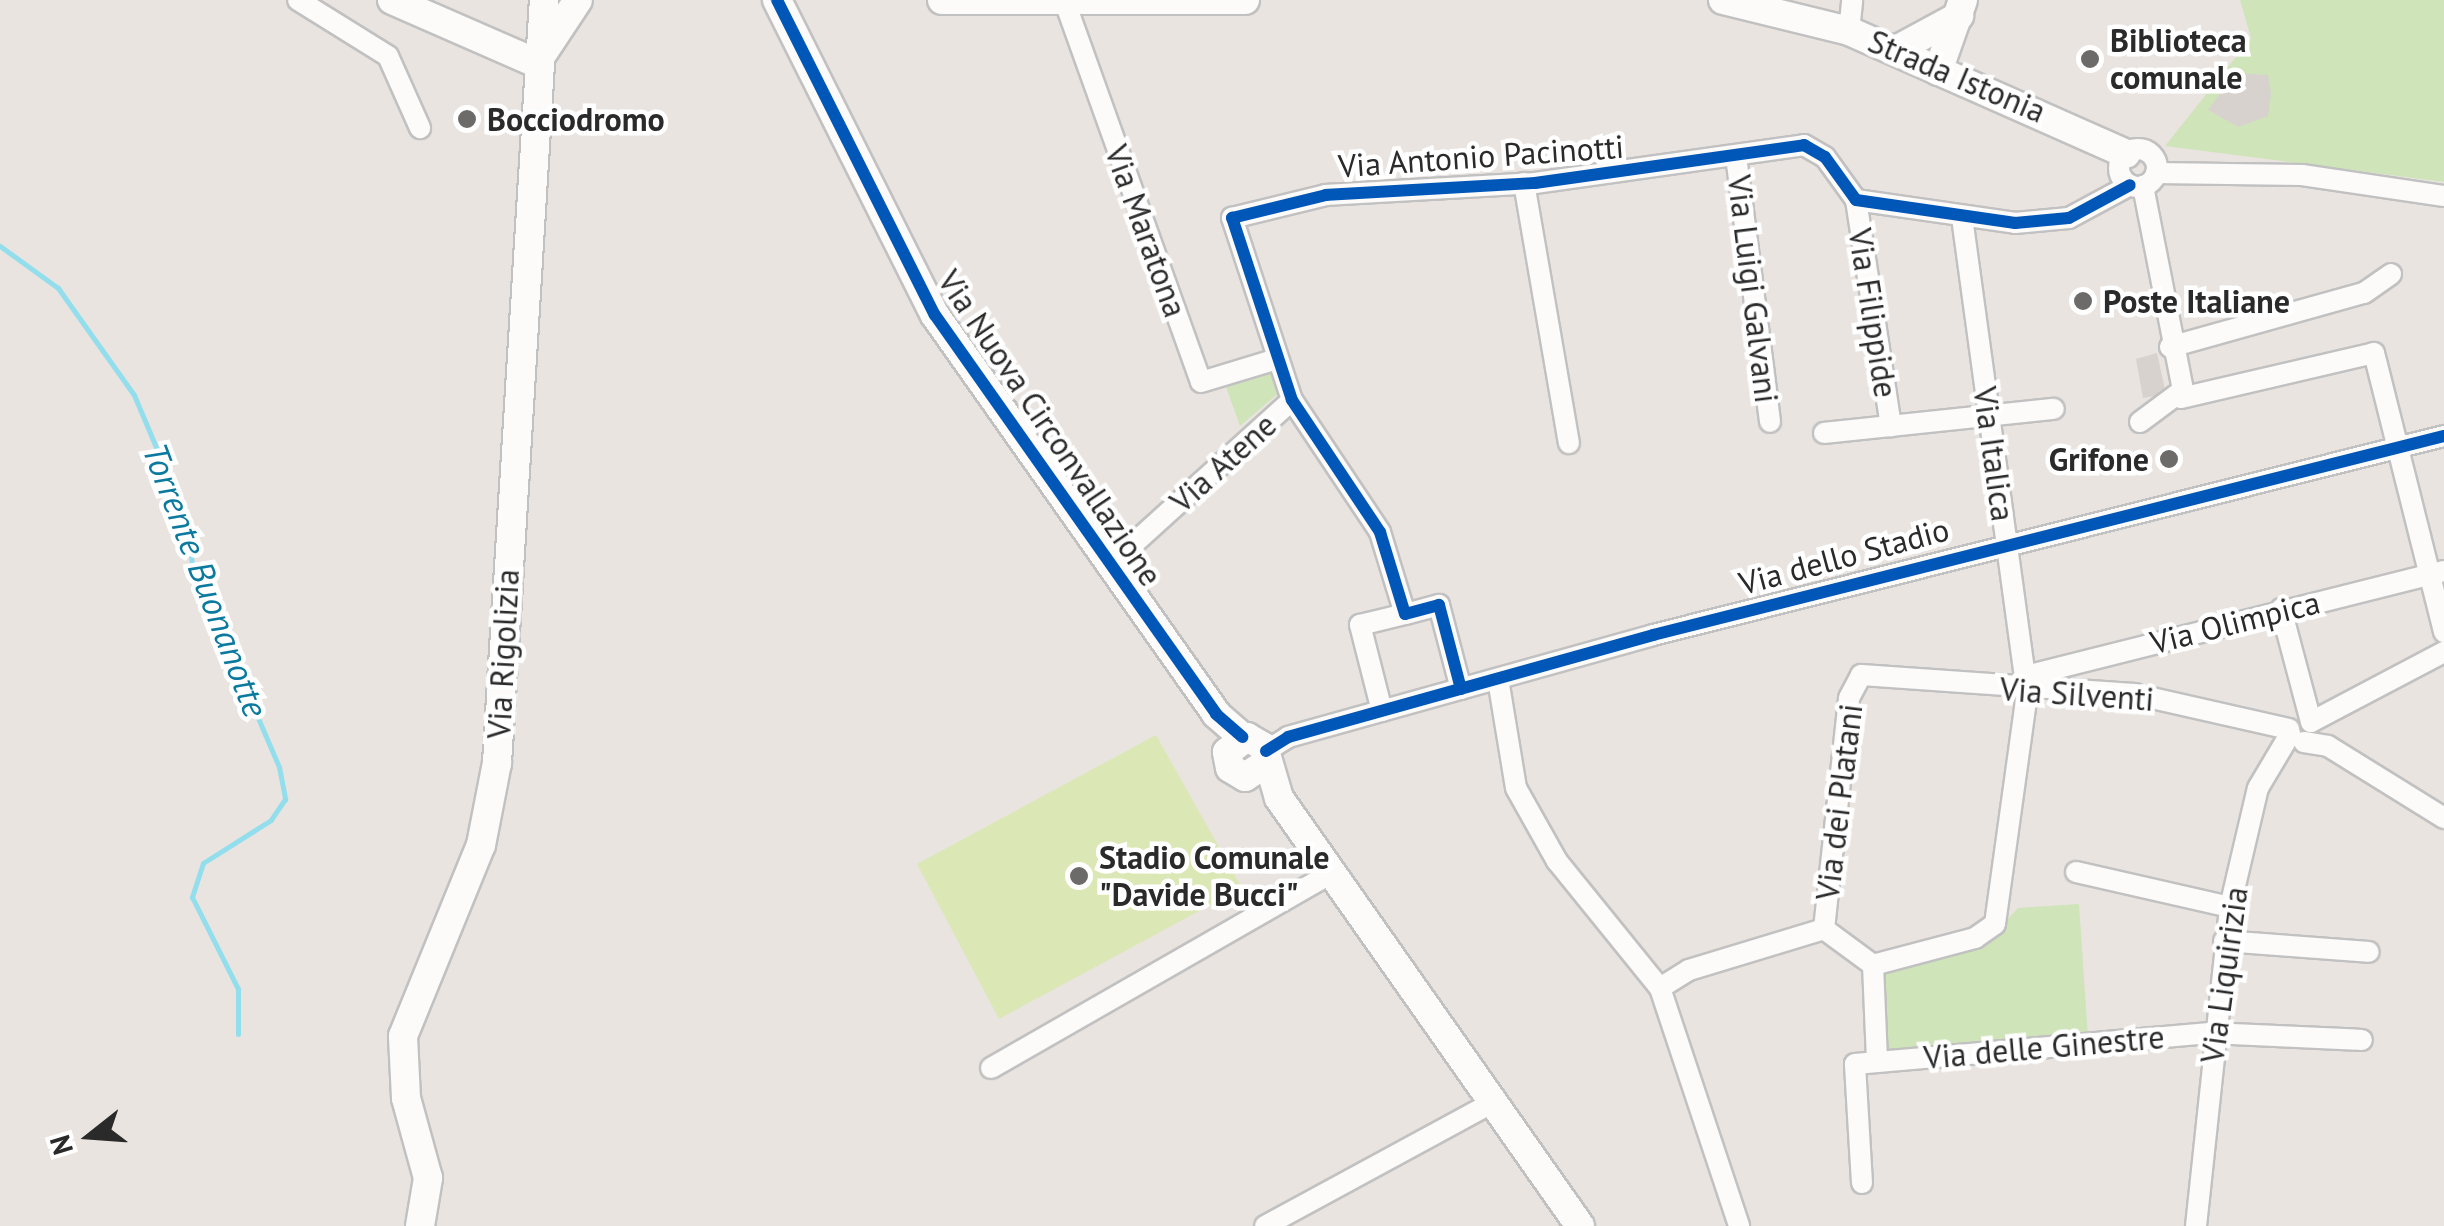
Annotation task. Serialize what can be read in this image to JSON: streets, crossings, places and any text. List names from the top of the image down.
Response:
{
  "streets": {
    "street": [
      "Strada Istonia",
      "Via Antonio Pacinotti",
      "Via Maratona",
      "Via Luigi Galvani",
      "Via Filippide",
      "Via Nuova Circonvallazione",
      "Via Italica",
      "Via Atene",
      "Via dello Stadio",
      "Via Olimpica",
      "Via Rigolizia",
      "Via Silventi",
      "Via dei Platani",
      "Via Liquirizia",
      "Via delle Ginestre"
    ]
  },
  "crossings": [
    ["Via Antonio Pacinotti", "Via Maratona"],
    ["Via Antonio Pacinotti", "Via Luigi Galvani"],
    ["Via Antonio Pacinotti", "Via Filippide"],
    ["Via Nuova Circonvallazione", "Via Atene"],
    ["Via Nuova Circonvallazione", "Via dello Stadio"],
    ["Via Italica", "Via dello Stadio"],
    ["Via Italica", "Via Olimpica"],
    ["Via Italica", "Via Silventi"],
    ["Via Italica", "Via dei Platani"],
    ["Via Italica", "Via delle Ginestre"],
    ["Via Olimpica", "Via Silventi"],
    ["Via Silventi", "Via dei Platani"],
    ["Via Silventi", "Via Liquirizia"],
    ["Via dei Platani", "Via delle Ginestre"],
    ["Via Liquirizia", "Via delle Ginestre"]
  ],
  "water": ["Torrente Buonanotte"],
  "places": [
    "Biblioteca comunale",
    "Bocciodromo",
    "Poste Italiane",
    "Grifone",
    "Stadio Comunale \"Davide Bucci\""
  ],
  "north": "left"
}
